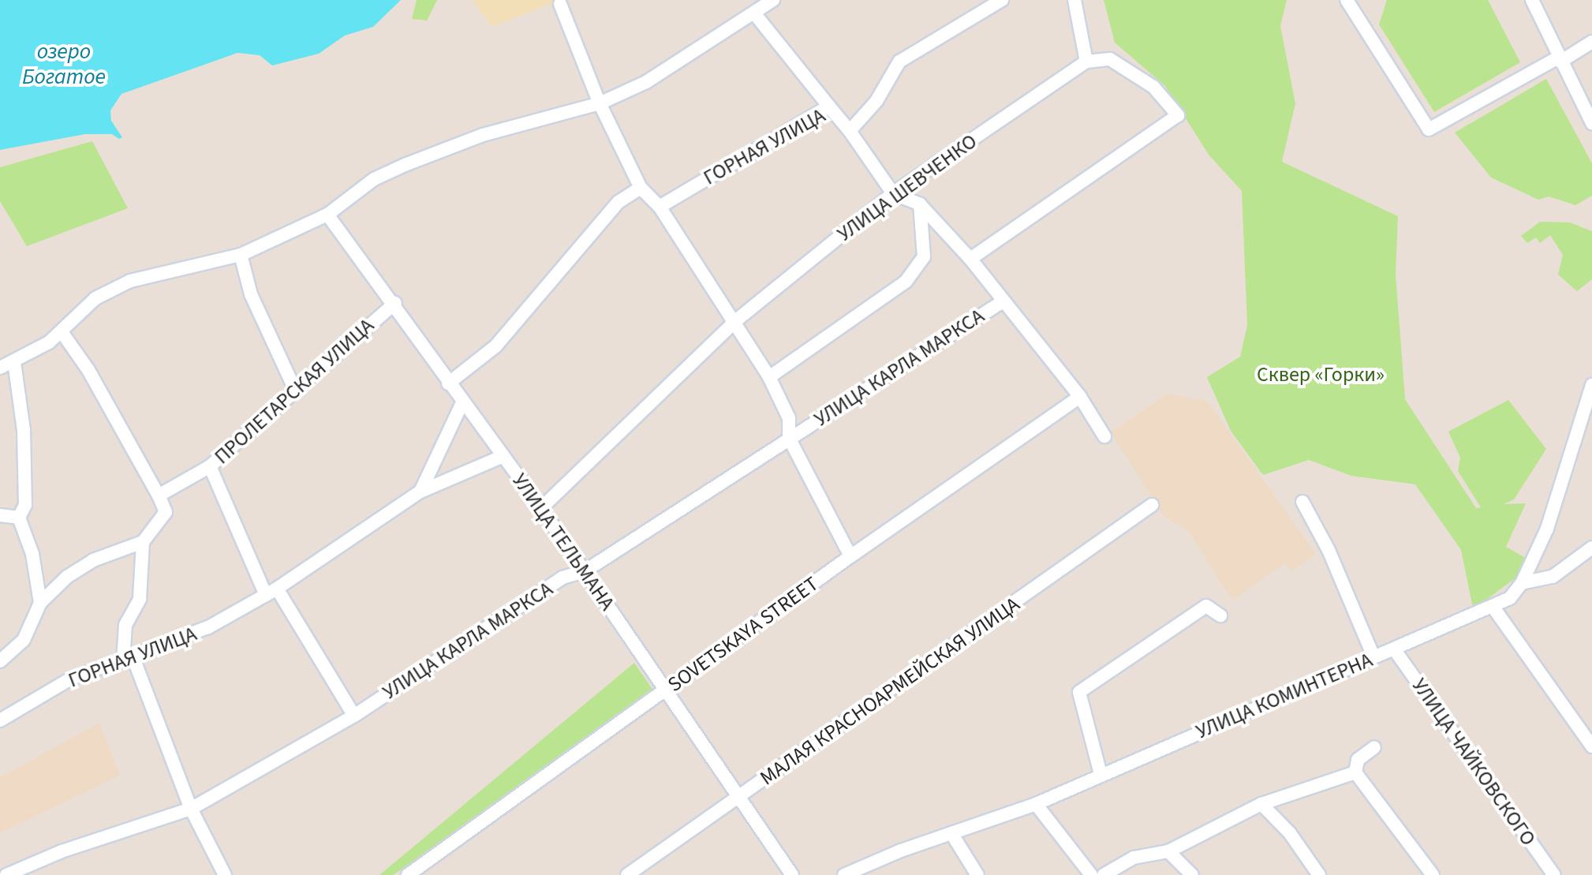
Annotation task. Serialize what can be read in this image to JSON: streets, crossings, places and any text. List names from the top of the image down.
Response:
{
  "streets": {
    "street": [
      "ГОРНАЯ УЛИЦА",
      "УЛИЦА ШЕВЧЕНКО",
      "УЛИЦА КАРЛА МАРКСА",
      "ПРОЛЕТАРСКАЯ УЛИЦА",
      "УЛИЦА ТЕЛЬМАНА",
      "SOVETSKAYA STREET",
      "МАЛАЯ КРАСНОАРМЕЙСКАЯ УЛИЦА",
      "УЛИЦА КОМИНТЕРНА",
      "УЛИЦА ЧАЙКОВСКОГО"
    ]
  },
  "crossings": [
    ["ГОРНАЯ УЛИЦА", "УЛИЦА ТЕЛЬМАНА"],
    ["УЛИЦА ШЕВЧЕНКО", "УЛИЦА ТЕЛЬМАНА"],
    ["УЛИЦА КАРЛА МАРКСА", "УЛИЦА ТЕЛЬМАНА"],
    ["ПРОЛЕТАРСКАЯ УЛИЦА", "УЛИЦА ТЕЛЬМАНА"],
    ["УЛИЦА ТЕЛЬМАНА", "SOVETSKAYA STREET"],
    ["УЛИЦА ТЕЛЬМАНА", "МАЛАЯ КРАСНОАРМЕЙСКАЯ УЛИЦА"],
    ["УЛИЦА КОМИНТЕРНА", "УЛИЦА ЧАЙКОВСКОГО"]
  ],
  "water": ["озеро Богатое"],
  "parks": ["Сквер «Горки»"]
}
